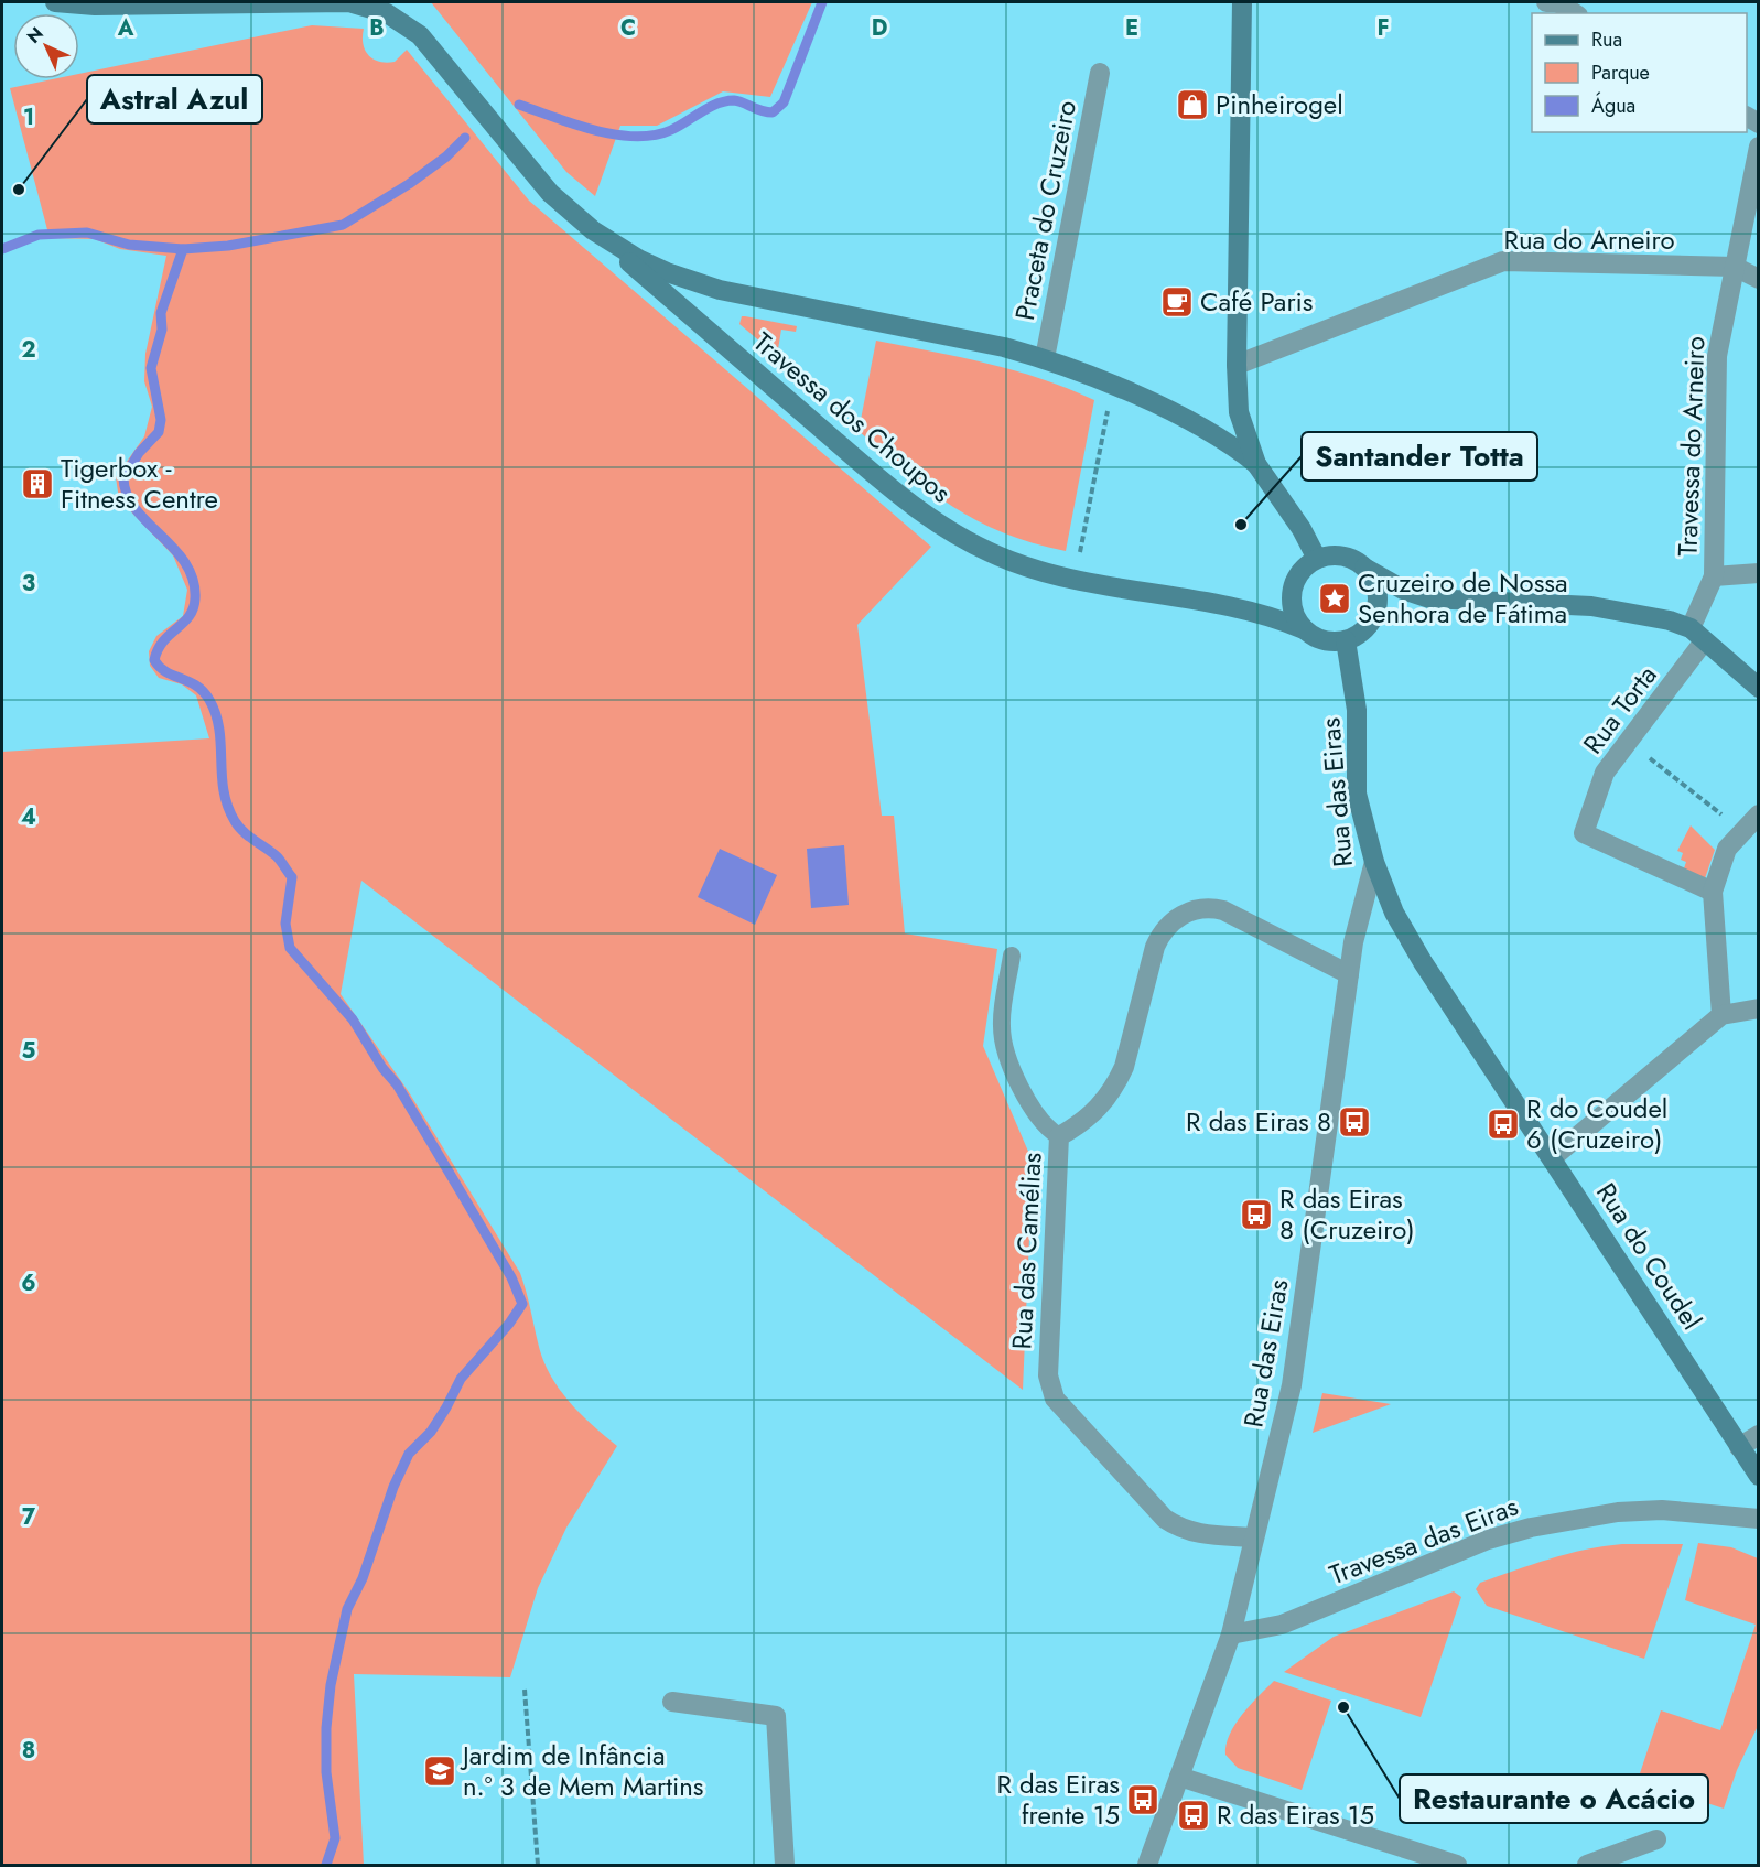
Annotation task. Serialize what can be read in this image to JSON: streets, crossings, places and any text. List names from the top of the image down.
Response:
{
  "streets": {
    "street": [
      "Praceta do Cruzeiro",
      "Rua do Arneiro",
      "Travessa dos Choupos",
      "Travessa do Arneiro",
      "Rua Torta",
      "Rua das Eiras",
      "Rua das Camélias",
      "Rua do Coudel",
      "Travessa das Eiras"
    ]
  },
  "crossings": [
    ["Rua do Arneiro", "Travessa do Arneiro"],
    ["Travessa dos Choupos", "Rua das Eiras"],
    ["Travessa do Arneiro", "Rua Torta"],
    ["Rua das Eiras", "Rua das Camélias"],
    ["Rua das Eiras", "Rua do Coudel"],
    ["Rua das Eiras", "Travessa das Eiras"]
  ],
  "places": {
    "shop": ["Pinheirogel"],
    "other": ["Astral Azul", "Santander Totta", "Restaurante o Acácio"],
    "cafe": ["Café Paris"],
    "building": ["Tigerbox - Fitness Centre"],
    "place": ["Cruzeiro de Nossa Senhora de Fátima"],
    "bus stop": [
      "R das Eiras 8",
      "R do Coudel 6 (Cruzeiro)",
      "R das Eiras 8 (Cruzeiro)",
      "R das Eiras frente 15",
      "R das Eiras 15"
    ],
    "school or university": ["Jardim de Infância n.º 3 de Mem Martins"]
  },
  "legend": ["Rua", "Parque", "Água"],
  "north": "top left",
  "grid": {
    "columns": [
      "A",
      "B",
      "C",
      "D",
      "E",
      "F"
    ],
    "rows": [
      "1",
      "2",
      "3",
      "4",
      "5",
      "6",
      "7",
      "8"
    ]
  }
}
